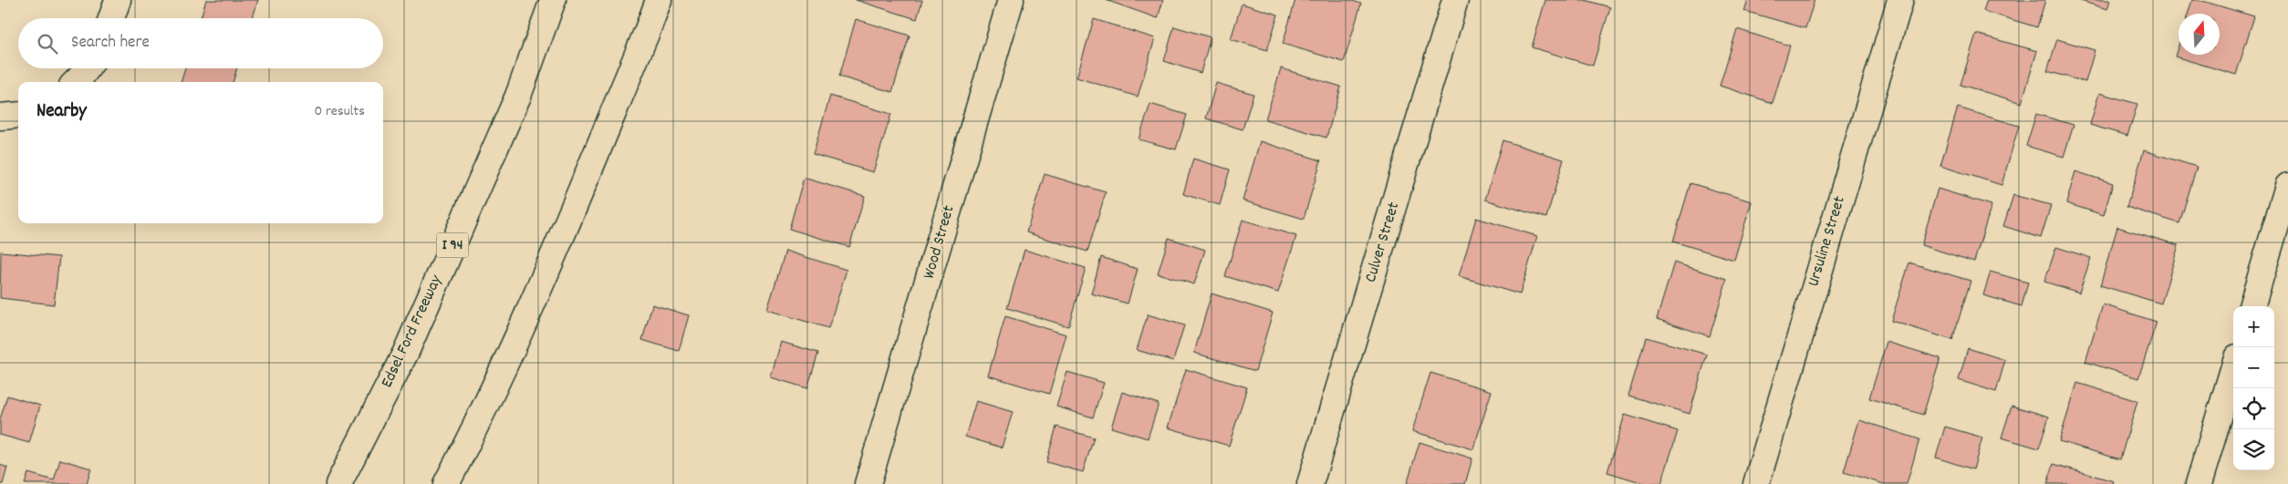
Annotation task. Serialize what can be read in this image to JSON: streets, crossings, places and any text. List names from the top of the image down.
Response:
{
  "streets": {
    "main road": [
      "Ursuline Street",
      "Wood Street",
      "Culver Street",
      "I 94",
      "Edsel Ford Freeway"
    ]
  },
  "north": "top",
  "page": {
    "search": "Search here",
    "heading": ["Nearby", "0 results"],
    "map_buttons": ["+", "−"]
  }
}
